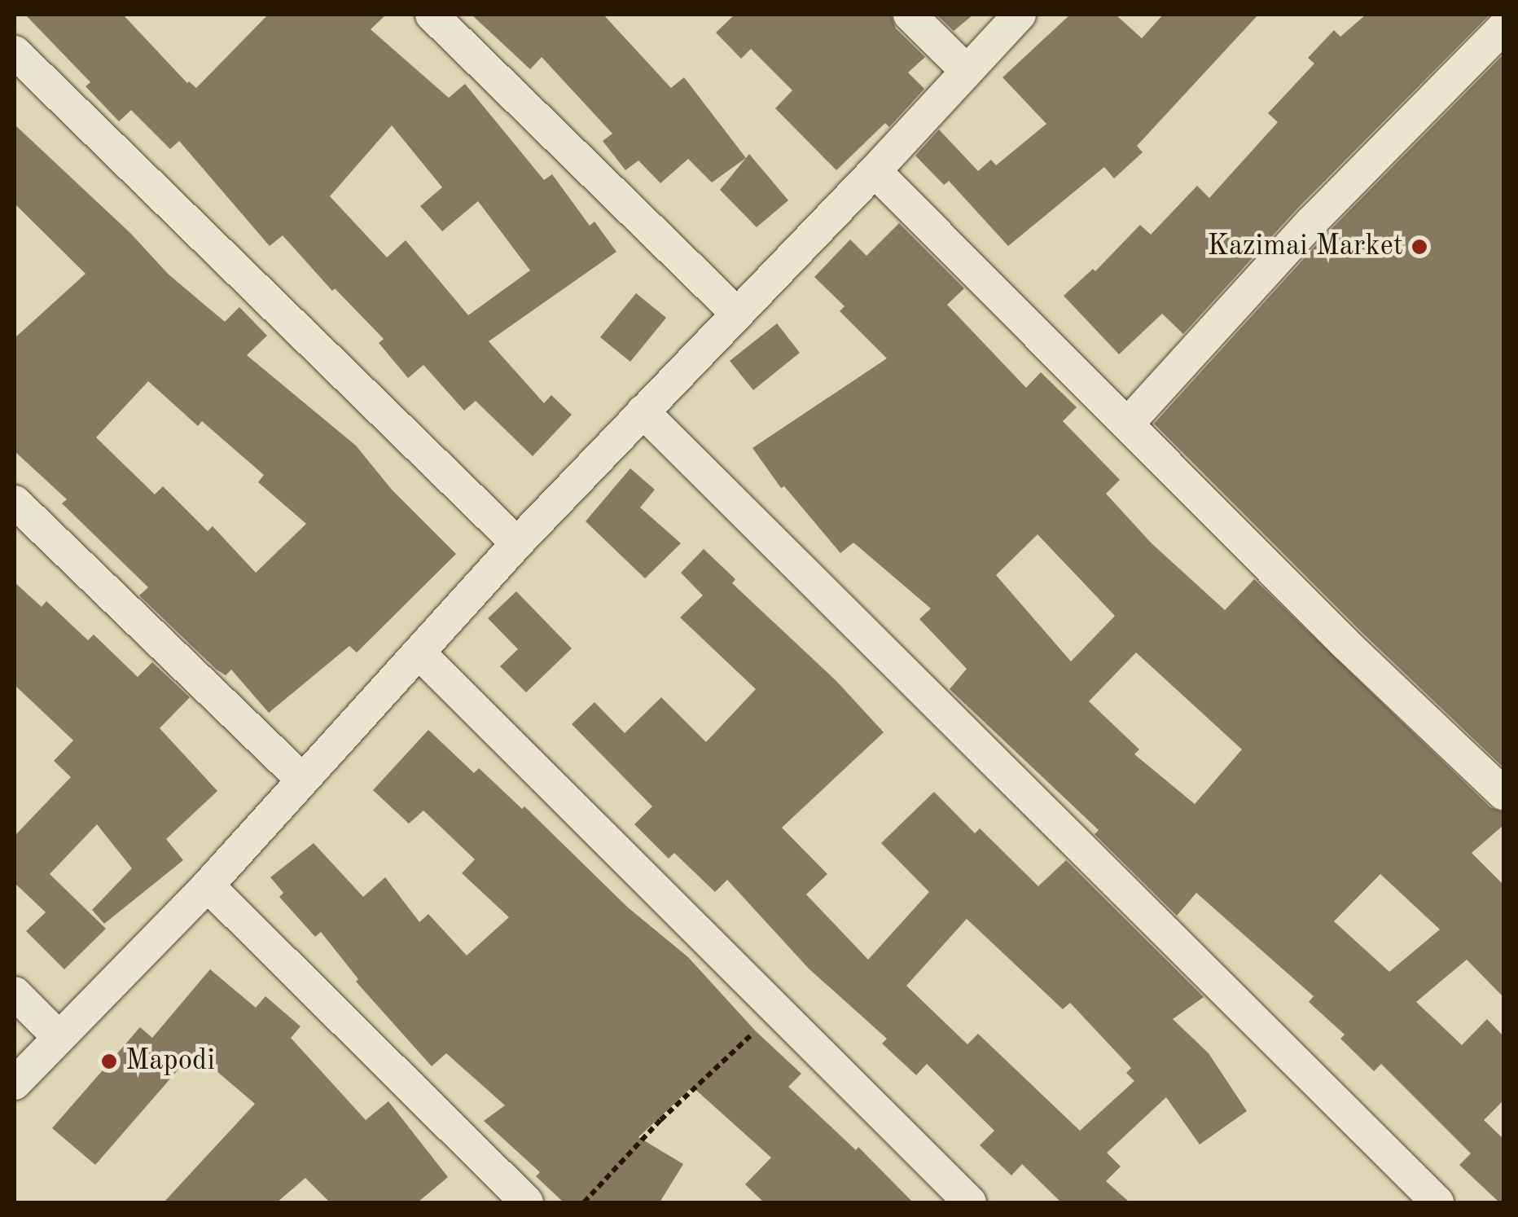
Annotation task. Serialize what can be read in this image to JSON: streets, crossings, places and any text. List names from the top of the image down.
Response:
{
  "places": ["Kazimai Market", "Mapodi"]
}
